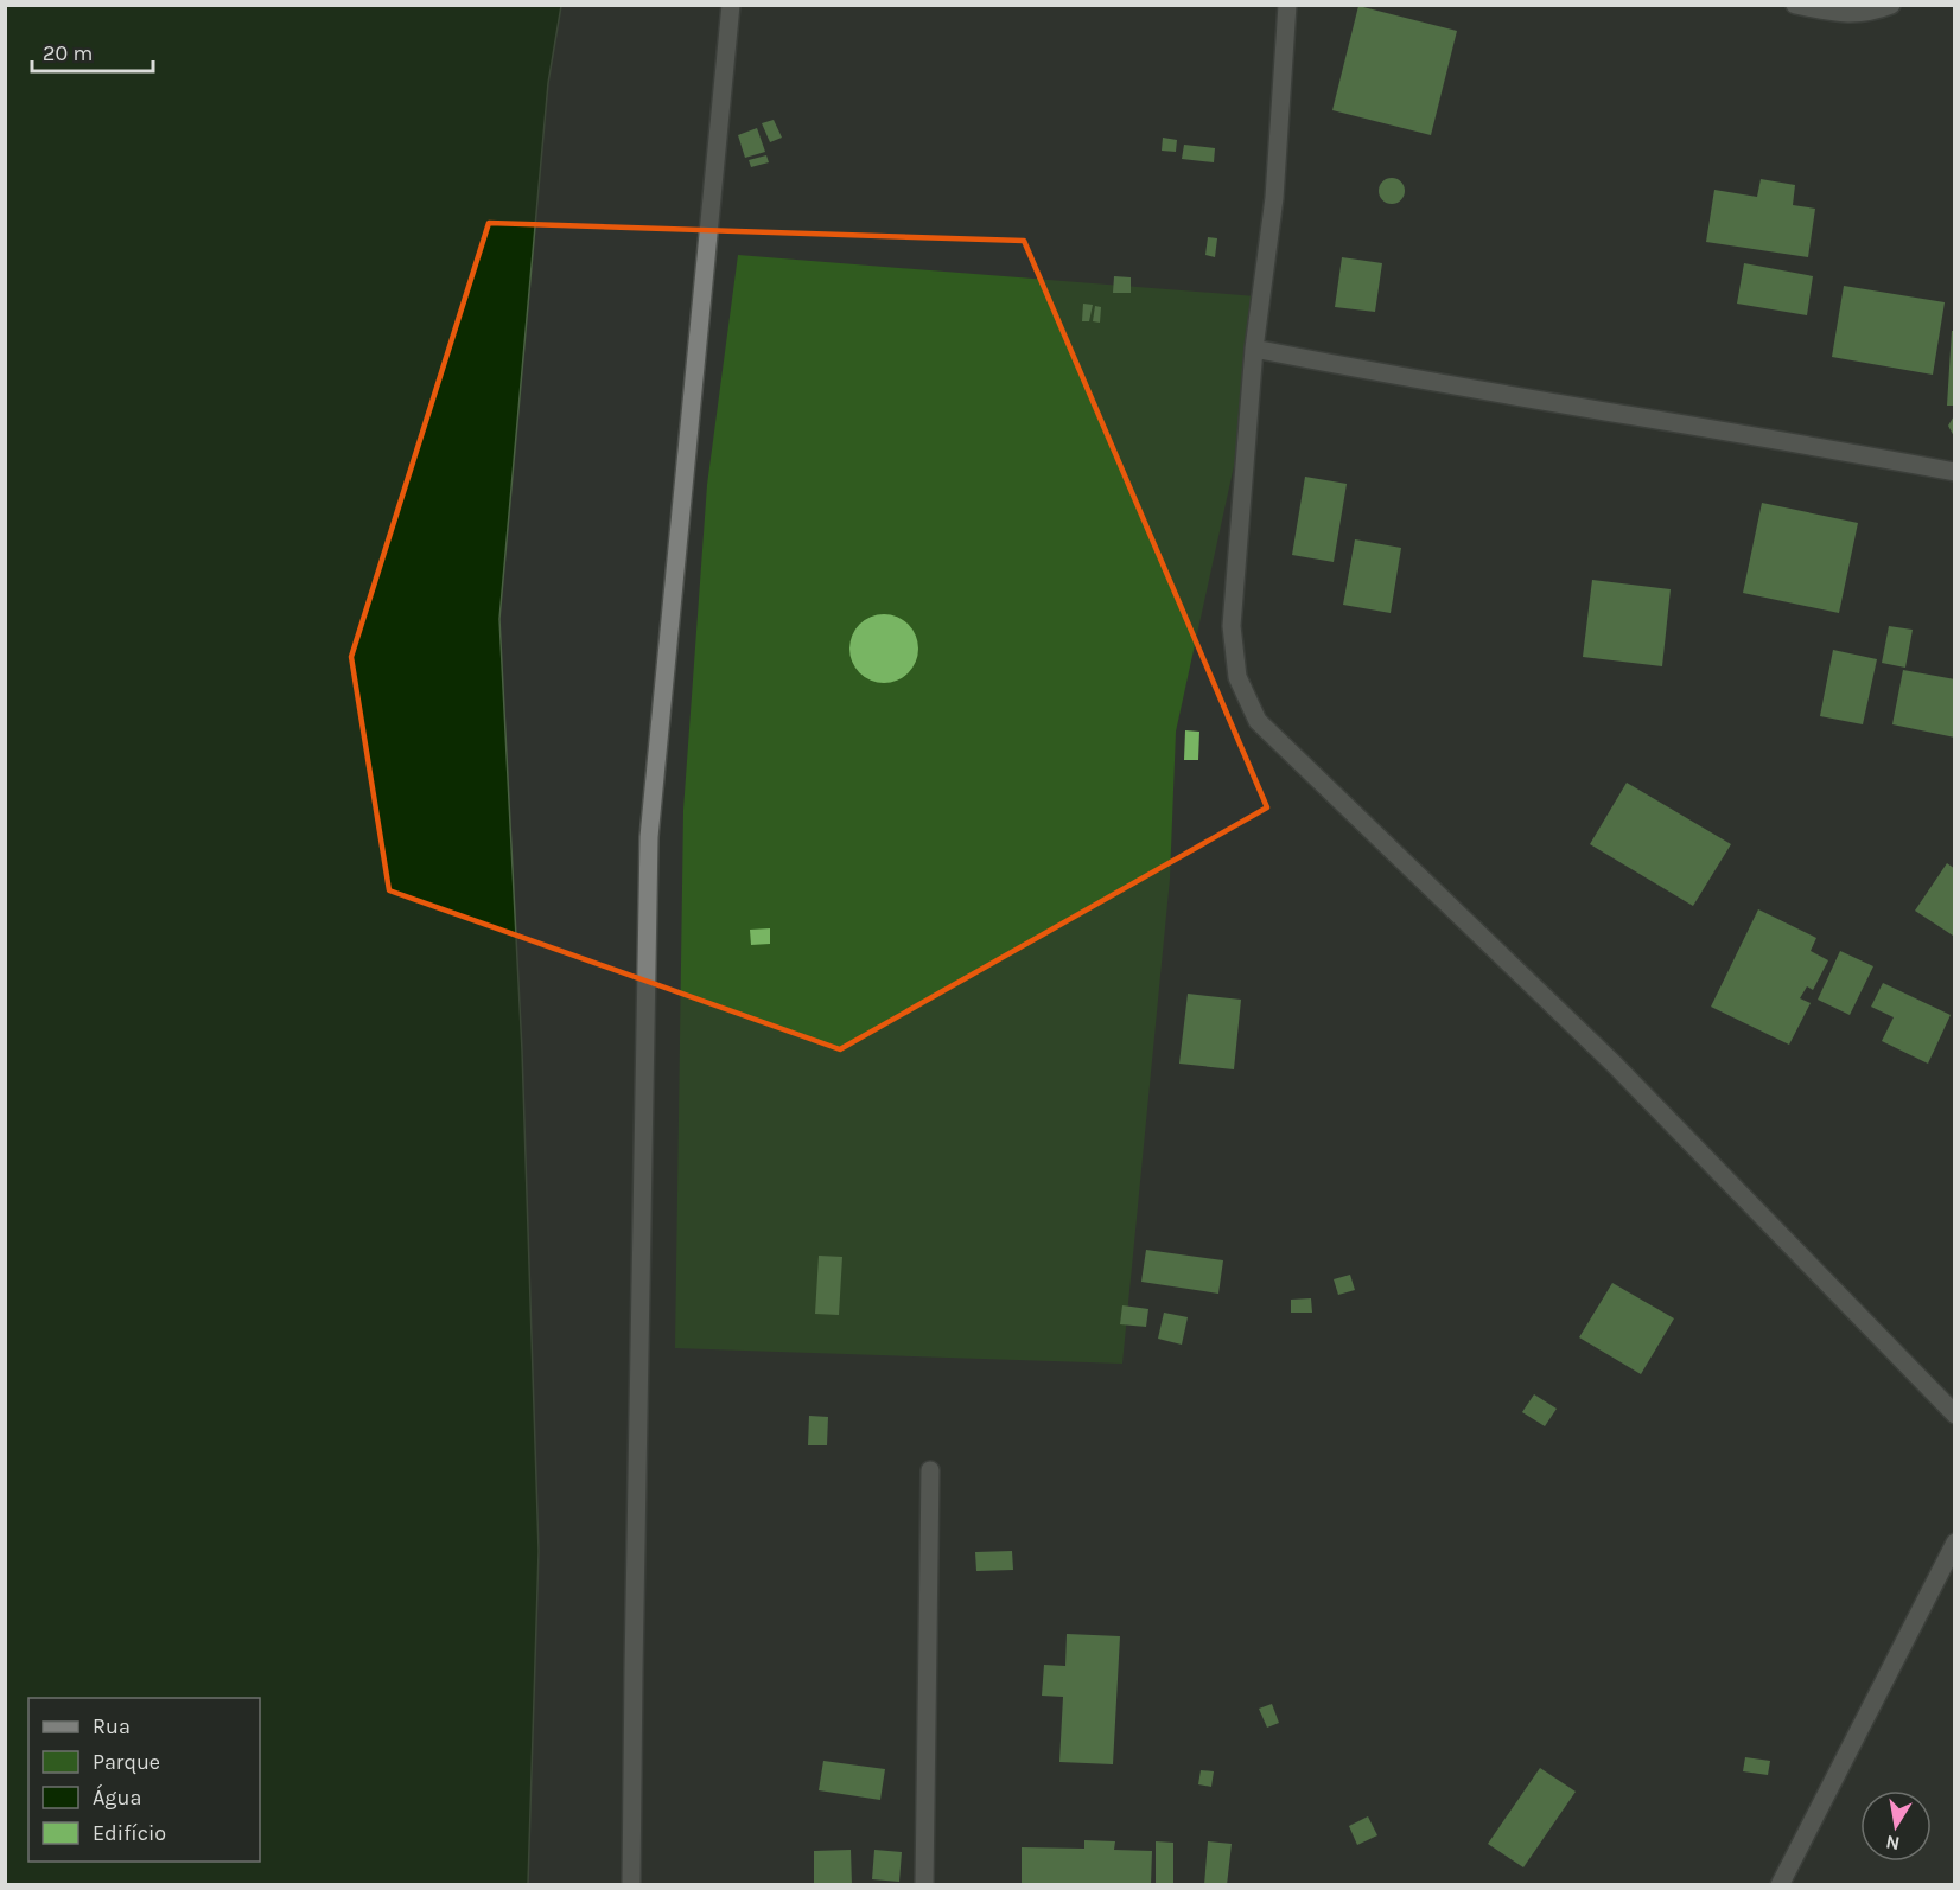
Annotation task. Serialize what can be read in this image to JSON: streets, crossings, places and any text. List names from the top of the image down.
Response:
{
  "legend": [
    "Rua",
    "Parque",
    "Água",
    "Edifício"
  ],
  "scale_bar": "20 m",
  "north": "bottom"
}
